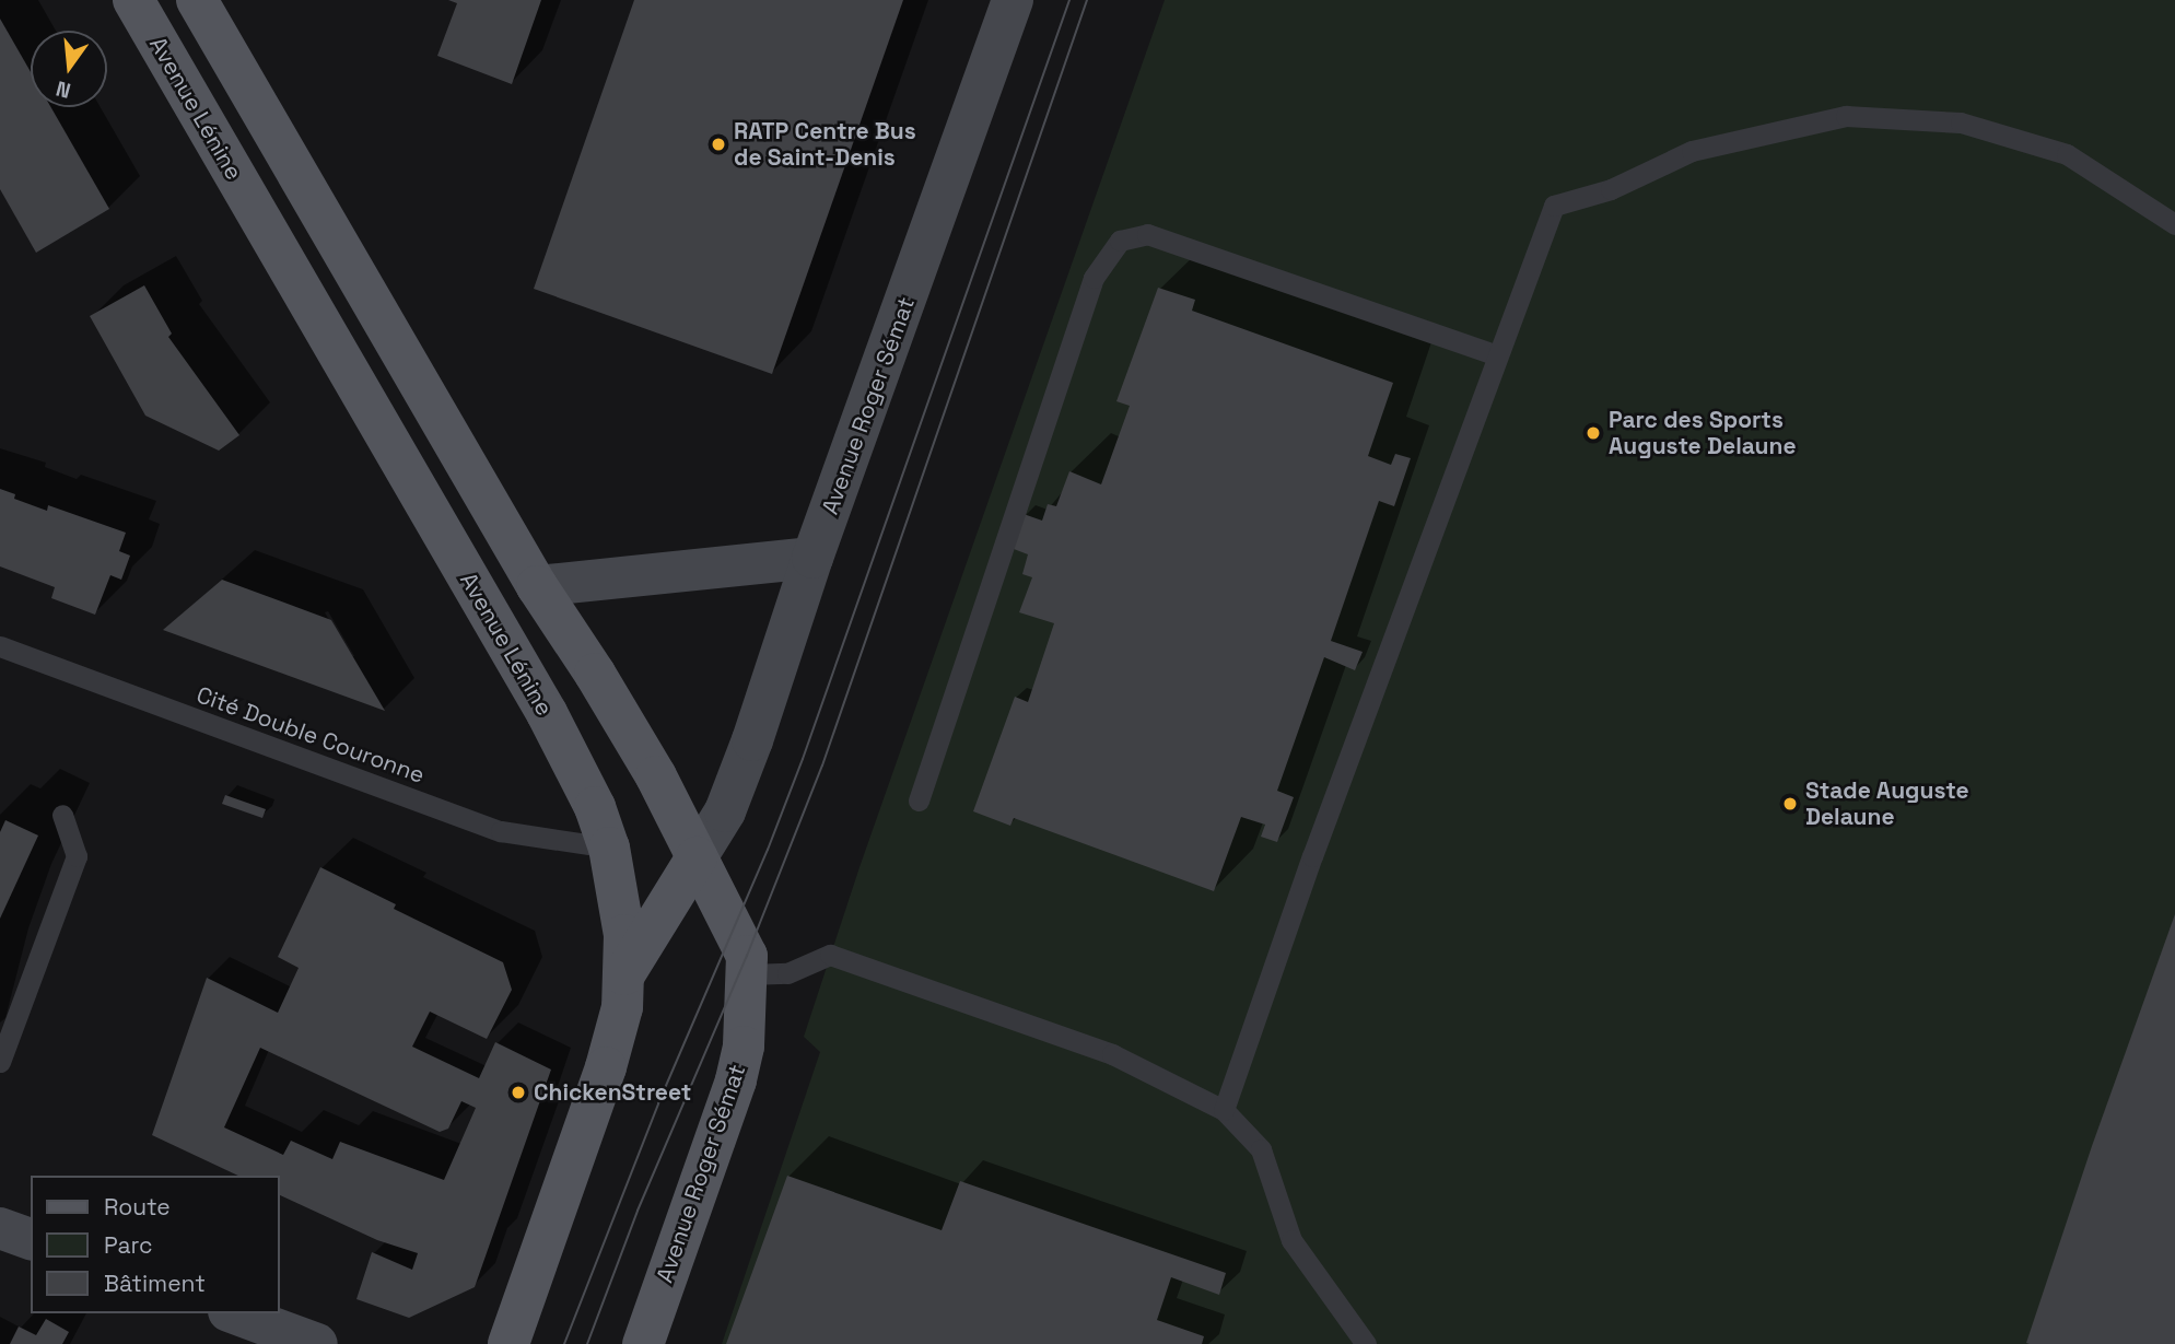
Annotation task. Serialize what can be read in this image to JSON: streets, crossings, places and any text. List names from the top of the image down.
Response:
{
  "streets": {
    "main road": ["Avenue Lénine", "Avenue Roger Sémat"],
    "lane": ["Cité Double Couronne"]
  },
  "crossings": [
    ["Avenue Lénine", "Cité Double Couronne"]
  ],
  "places": [
    "RATP Centre Bus de Saint-Denis",
    "Parc des Sports Auguste Delaune",
    "Stade Auguste Delaune",
    "ChickenStreet"
  ],
  "legend": ["Route", "Parc", "Bâtiment"],
  "north": "bottom"
}
